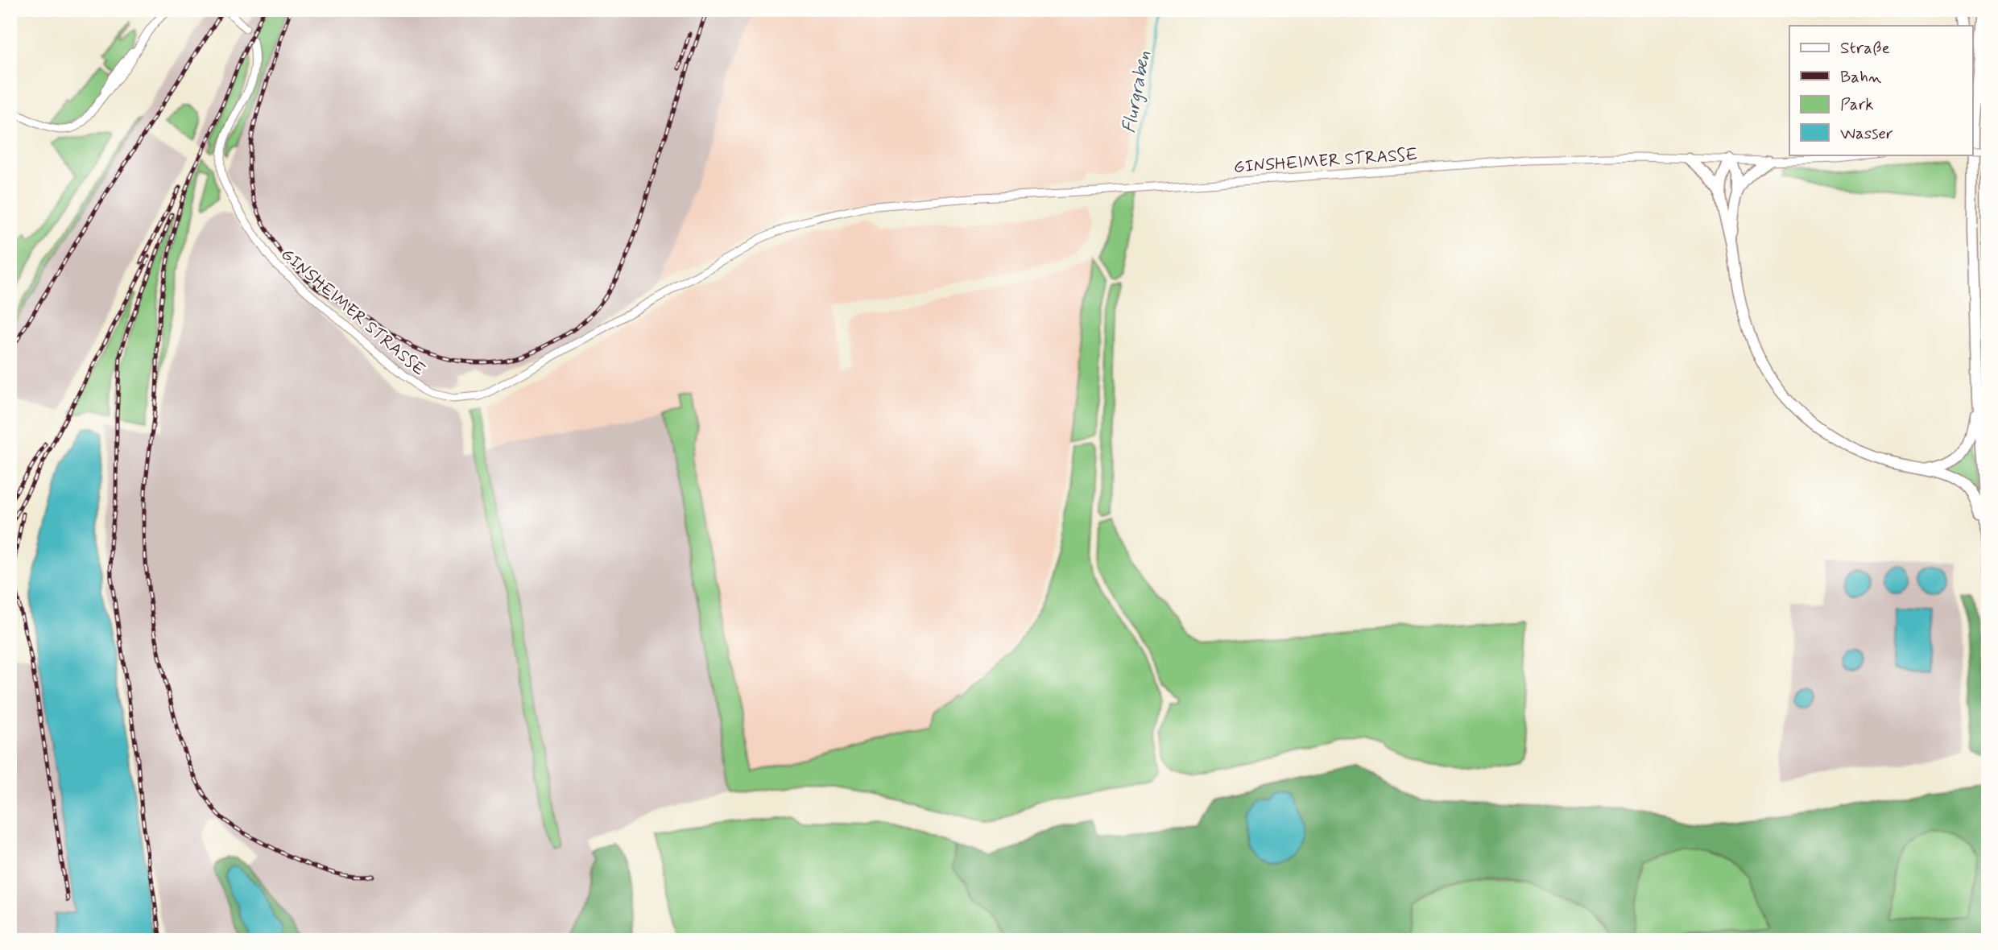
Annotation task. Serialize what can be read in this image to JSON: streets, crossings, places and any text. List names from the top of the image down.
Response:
{
  "streets": {
    "main road": ["GINSHEIMER STRASSE"]
  },
  "water": ["Flurgraben"],
  "legend": [
    "Straße",
    "Bahn",
    "Park",
    "Wasser"
  ]
}
